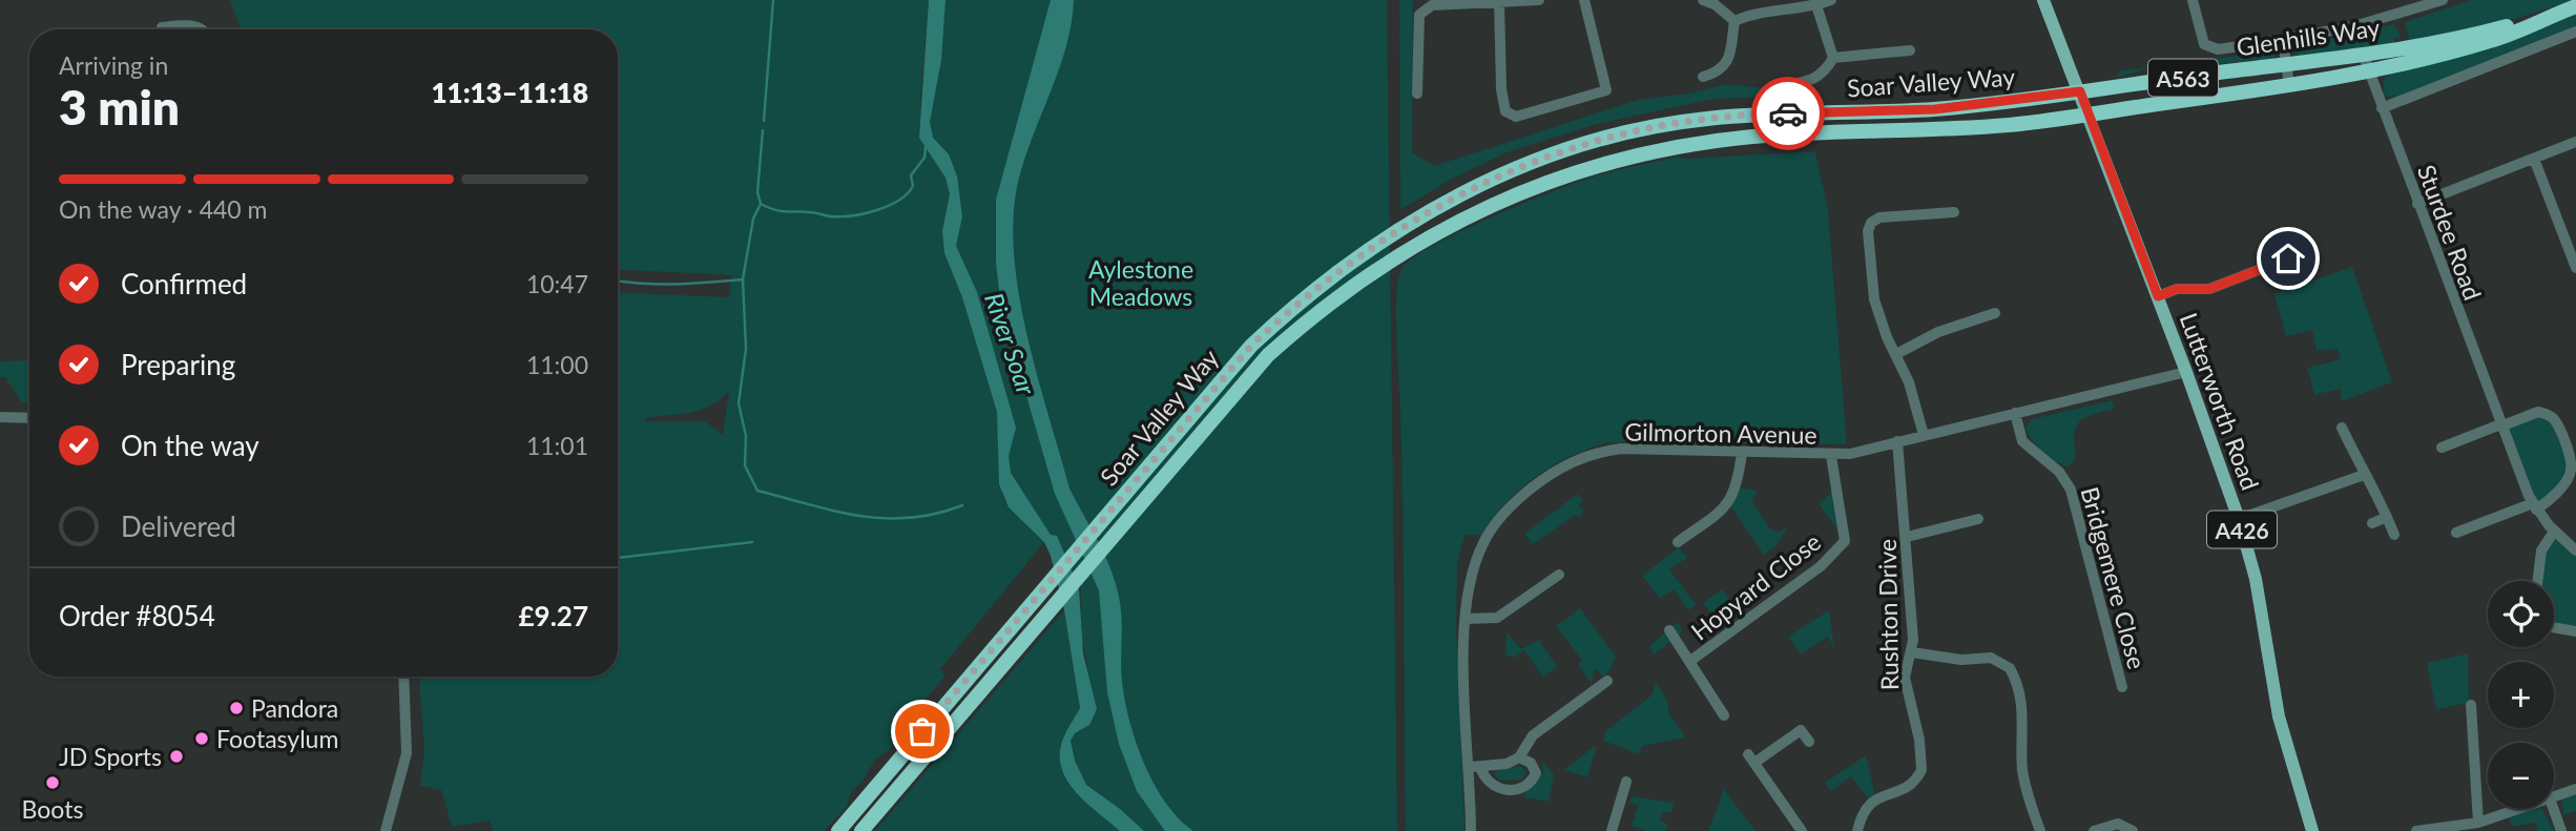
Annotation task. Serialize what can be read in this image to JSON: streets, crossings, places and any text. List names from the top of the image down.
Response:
{
  "streets": {
    "highway": ["Glenhills Way", "A563", "Soar Valley Way"],
    "main road": ["Lutterworth Road", "A426"],
    "street": [
      "Sturdee Road",
      "Gilmorton Avenue",
      "Bridgemere Close",
      "Hopyard Close",
      "Rushton Drive"
    ]
  },
  "crossings": [
    ["Glenhills Way", "Soar Valley Way"],
    ["Glenhills Way", "Sturdee Road"],
    ["Glenhills Way", "Lutterworth Road"],
    ["Soar Valley Way", "Lutterworth Road"],
    ["Lutterworth Road", "Gilmorton Avenue"],
    ["Gilmorton Avenue", "Bridgemere Close"],
    ["Gilmorton Avenue", "Hopyard Close"],
    ["Gilmorton Avenue", "Rushton Drive"]
  ],
  "water": ["River Soar"],
  "parks": ["Aylestone Meadows"],
  "places": [
    "Pandora",
    "Footasylum",
    "JD Sports",
    "Boots"
  ],
  "page": {
    "heading": ["3 min", "Arriving in", "11:13–11:18"],
    "panel": ["Order #8054", "£9.27"],
    "bar": "On the way · 440 m",
    "list": [
      ["Confirmed", "10:47"],
      ["Preparing", "11:00"],
      ["On the way", "11:01"],
      "Delivered"
    ],
    "map_buttons": ["+", "−"]
  }
}
